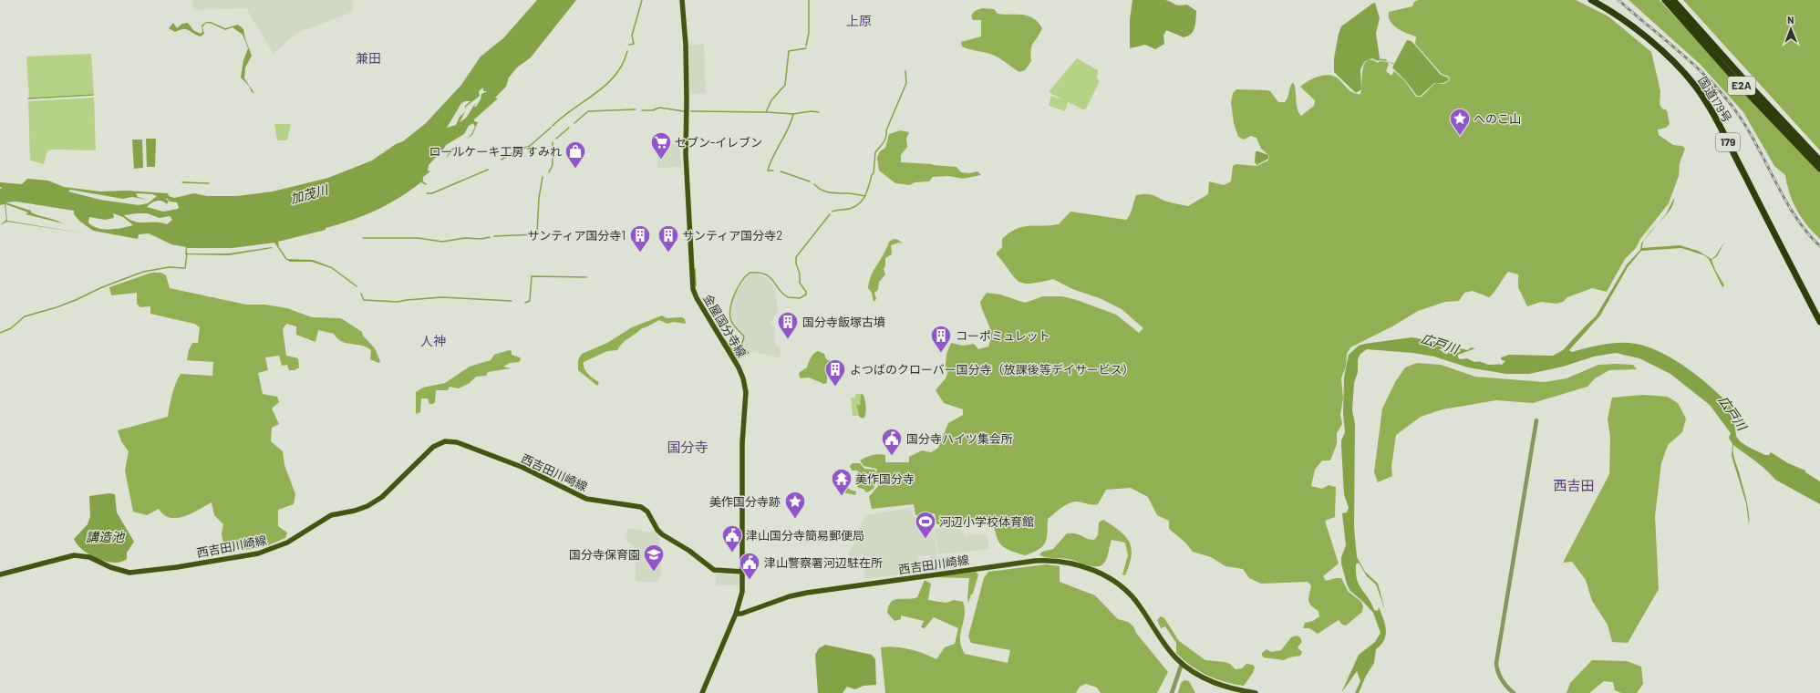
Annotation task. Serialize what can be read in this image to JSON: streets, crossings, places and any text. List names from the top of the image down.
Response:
{
  "streets": {
    "highway": ["E2A", "国道179号", "179"],
    "main road": ["金屋国分寺線", "西吉田川崎線"]
  },
  "crossings": [
    ["金屋国分寺線", "西吉田川崎線"]
  ],
  "districts": [
    "上原",
    "兼田",
    "人神",
    "国分寺",
    "西吉田"
  ],
  "water": ["加茂川", "広戸川", "講造池"],
  "places": {
    "place": ["へのこ山", "美作国分寺跡"],
    "supermarket": ["セブン-イレブン"],
    "shop": ["ロールケーキ工房 すみれ"],
    "building": [
      "サンティア国分寺1",
      "サンティア国分寺2",
      "国分寺飯塚古墳",
      "コーポミュレット",
      "よつばのクローバー国分寺（放課後等デイサービス）"
    ],
    "public building": ["国分寺ハイツ集会所", "津山国分寺簡易郵便局", "津山警察署河辺駐在所"],
    "temple": ["美作国分寺"],
    "sports": ["河辺小学校体育館"],
    "school or university": ["国分寺保育園"]
  },
  "north": "top"
}
